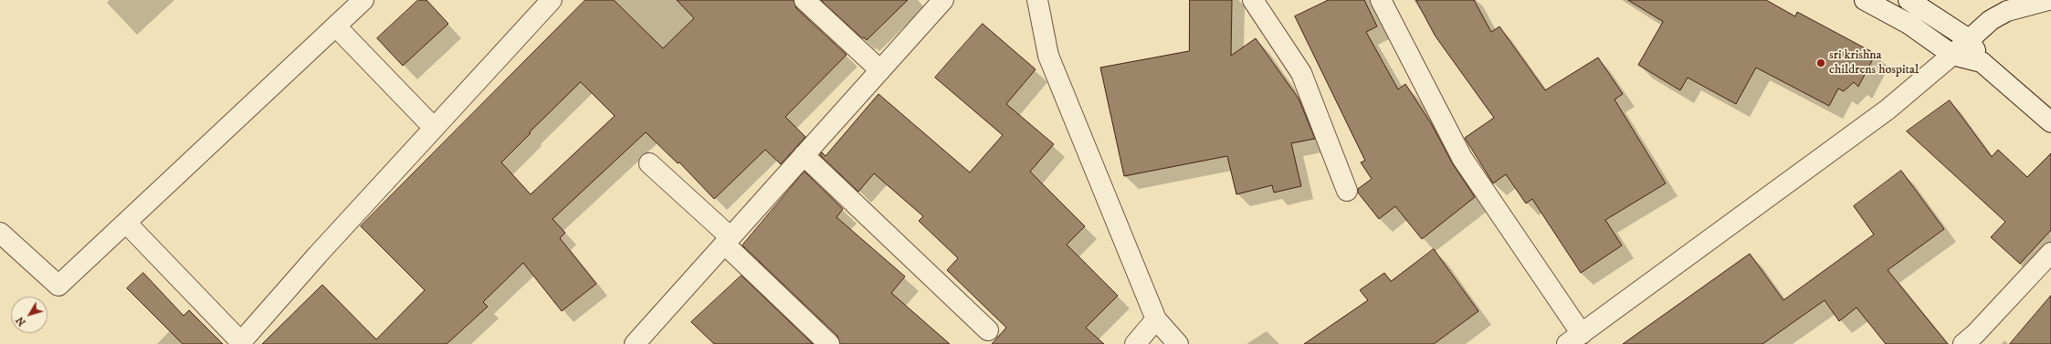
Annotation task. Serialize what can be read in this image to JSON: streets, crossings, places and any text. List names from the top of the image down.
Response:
{
  "places": ["sri krishna childrens hospital"],
  "north": "bottom left"
}
